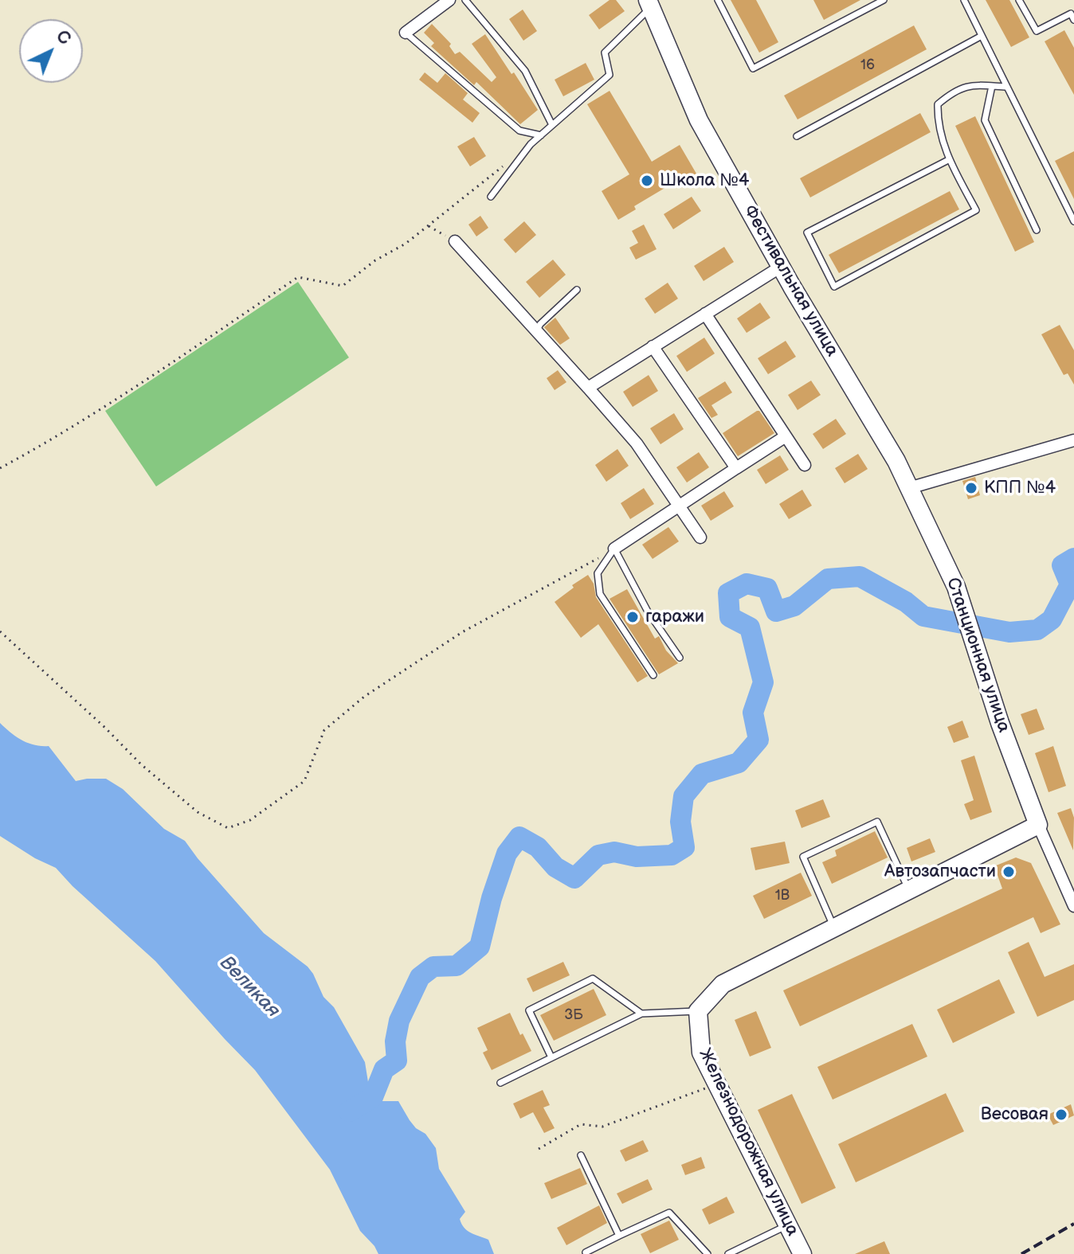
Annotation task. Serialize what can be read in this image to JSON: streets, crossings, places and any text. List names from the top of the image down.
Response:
{
  "streets": {
    "main road": ["Фестивальная улица", "Станционная улица", "Железнодорожная улица"]
  },
  "crossings": [
    ["Фестивальная улица", "Станционная улица"]
  ],
  "water": ["Великая"],
  "places": [
    "Школа №4",
    "КПП №4",
    "гаражи",
    "Автозапчасти",
    "Весовая"
  ],
  "house_numbers": ["16", "1В", "3Б"],
  "north": "top right"
}
